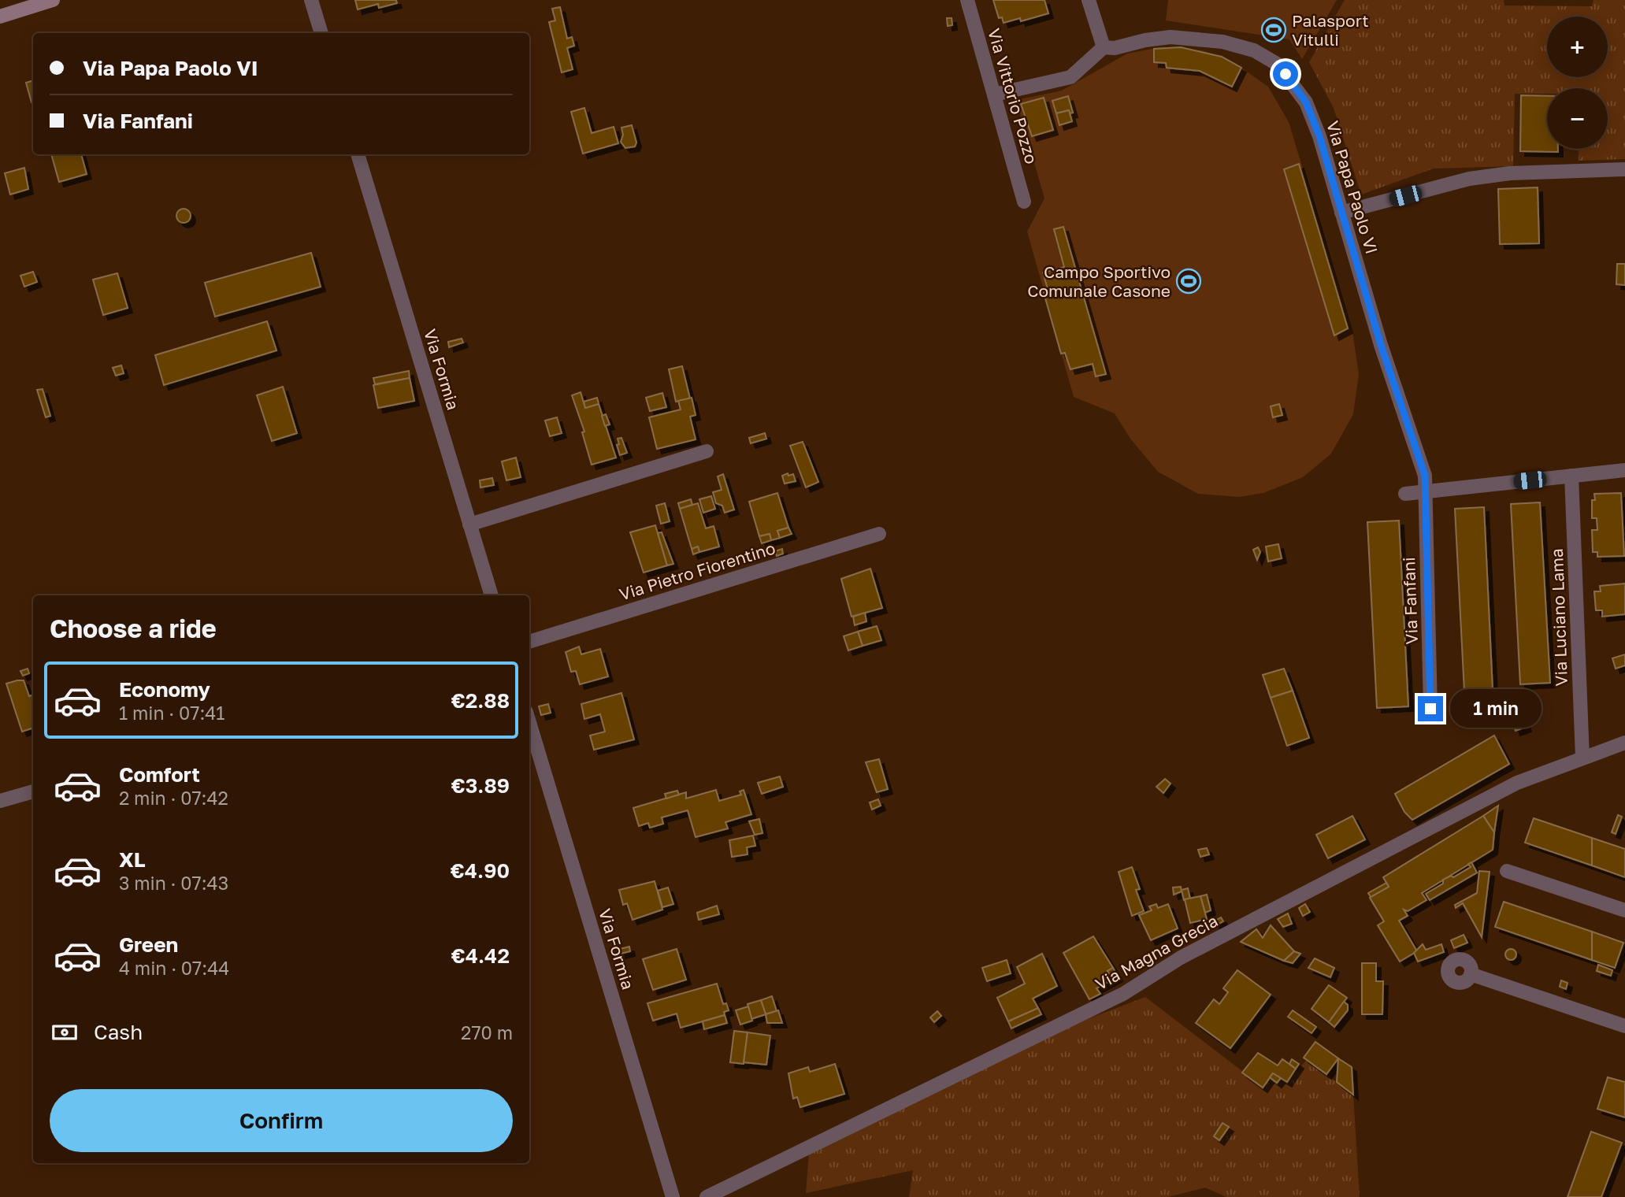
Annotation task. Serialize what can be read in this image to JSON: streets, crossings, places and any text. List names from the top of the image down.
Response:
{
  "streets": {
    "street": [
      "Via Vittorio Pozzo",
      "Via Papa Paolo VI",
      "Via Formia",
      "Via Pietro Fiorentino",
      "Via Fanfani",
      "Via Luciano Lama",
      "Via Magna Grecia"
    ]
  },
  "crossings": [
    ["Via Papa Paolo VI", "Via Fanfani"],
    ["Via Luciano Lama", "Via Magna Grecia"]
  ],
  "places": {
    "sports": ["Palasport Vitulli", "Campo Sportivo Comunale Casone"]
  },
  "page": {
    "map_buttons": ["+", "−"],
    "banner": ["Via Papa Paolo VI", "Via Fanfani"],
    "heading": "Choose a ride",
    "list": [
      {
        "name": "Economy",
        "note": "1 min · 07:41",
        "value": "€2.88"
      },
      {
        "name": "Comfort",
        "note": "2 min · 07:42",
        "value": "€3.89"
      },
      {
        "name": "XL",
        "note": "3 min · 07:43",
        "value": "€4.90"
      },
      {
        "name": "Green",
        "note": "4 min · 07:44",
        "value": "€4.42"
      }
    ],
    "bubble": "1 min",
    "pay": ["Cash", "270 m"],
    "buttons": "Confirm"
  }
}
